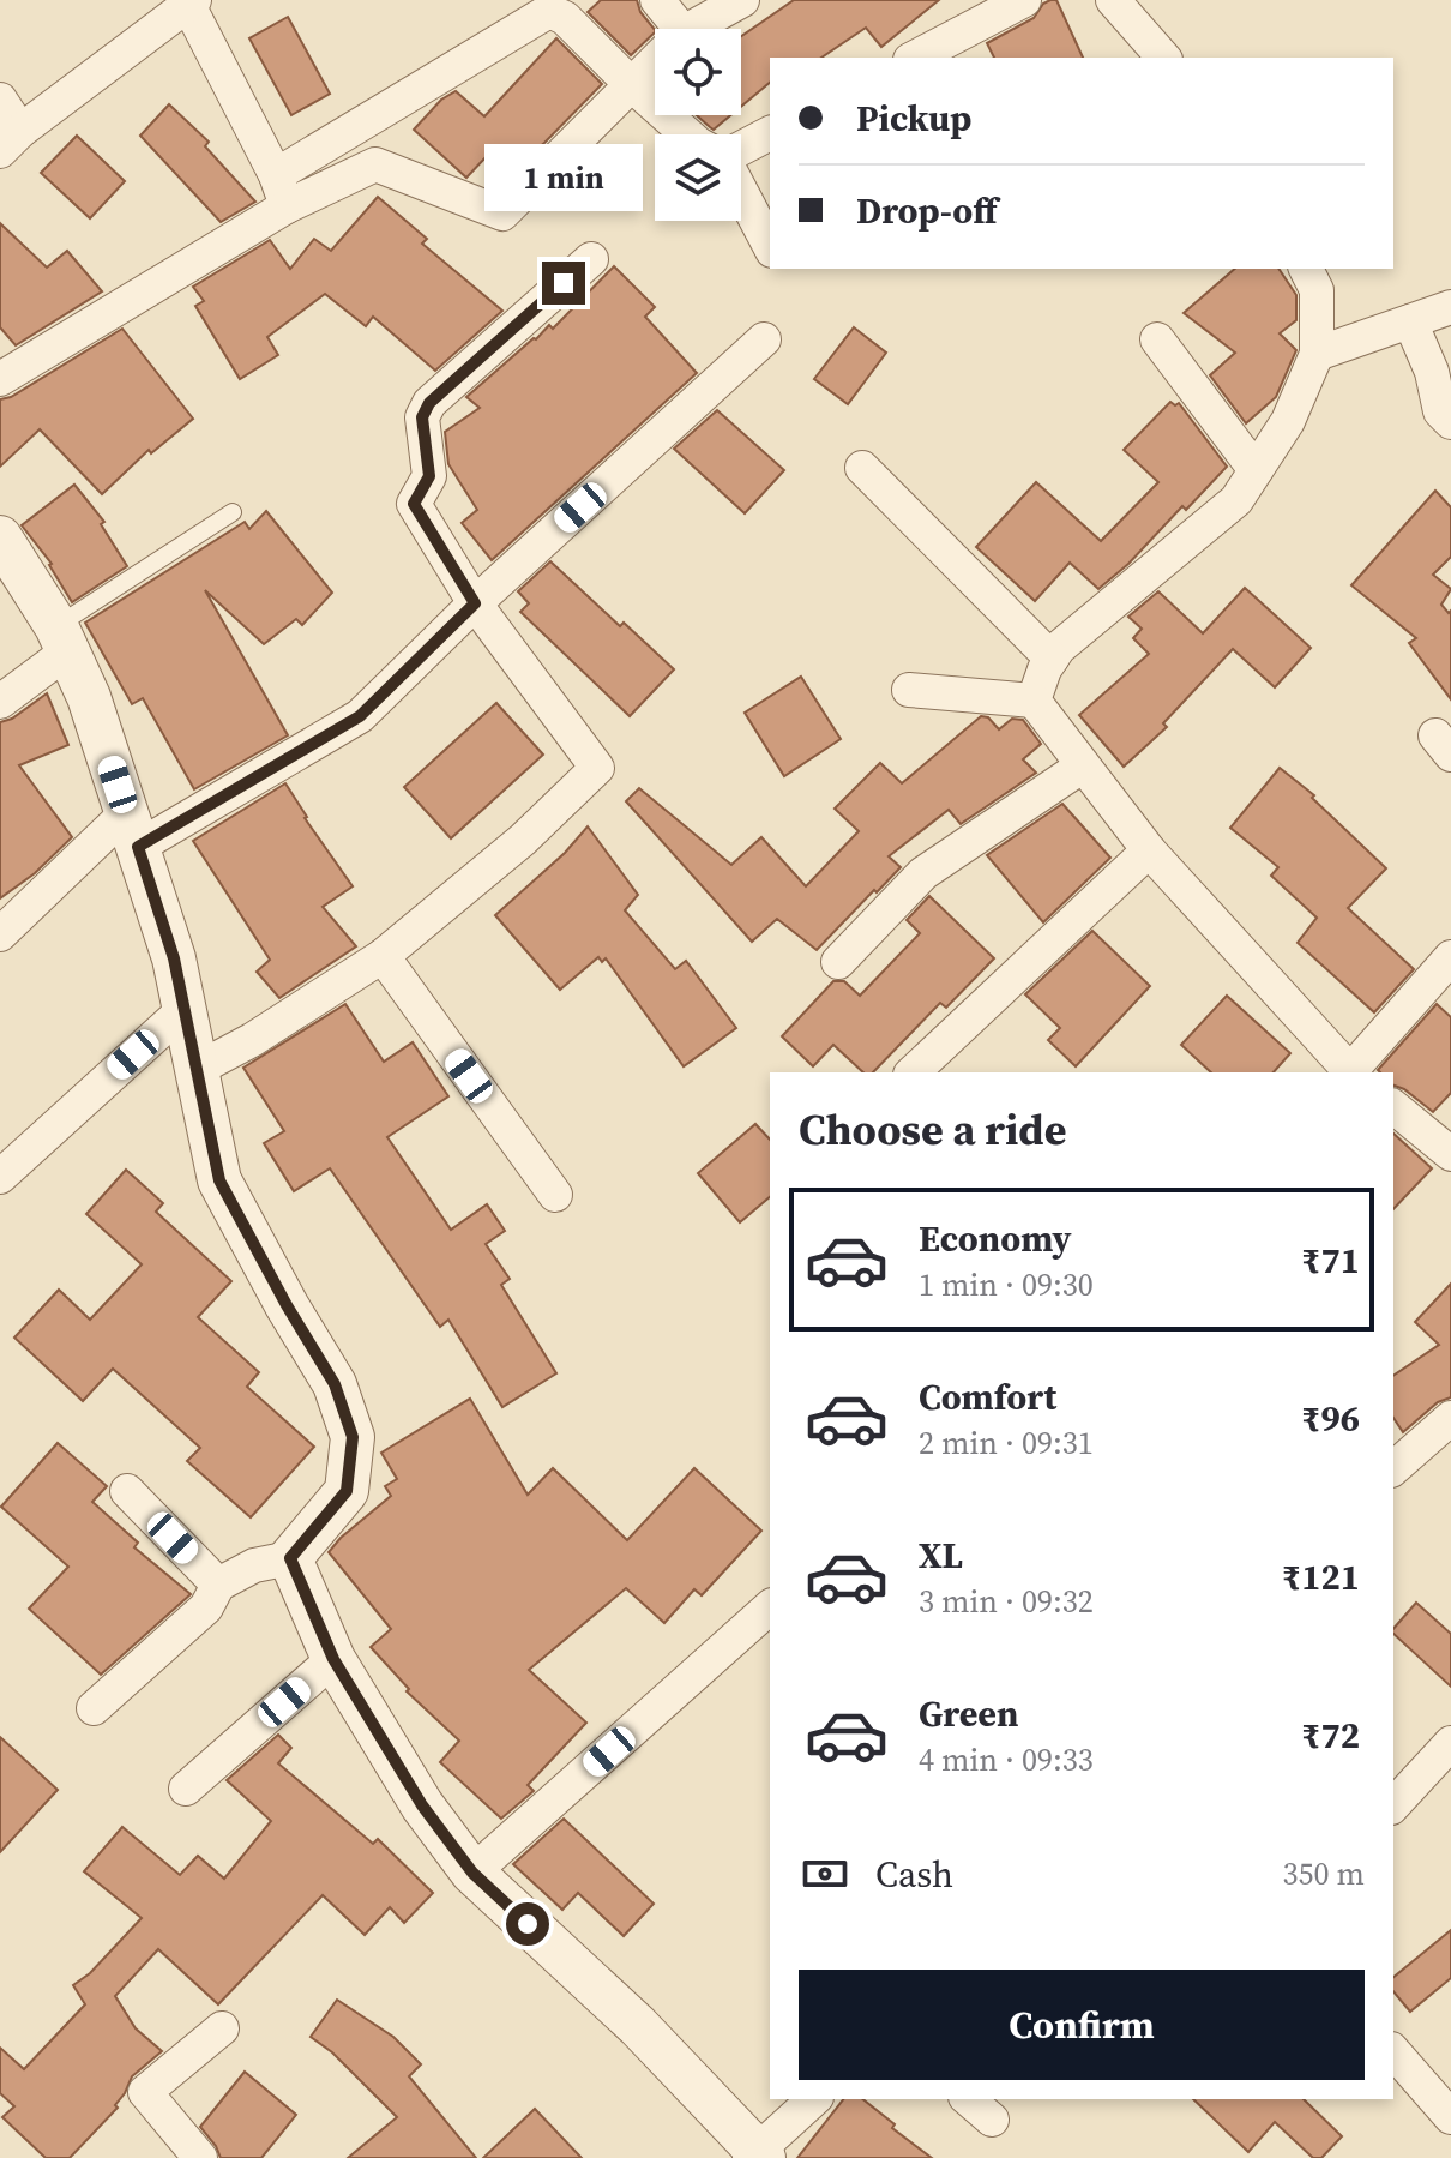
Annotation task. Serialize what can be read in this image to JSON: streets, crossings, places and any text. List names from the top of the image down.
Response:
{
  "page": {
    "banner": ["Pickup", "Drop-off"],
    "bubble": "1 min",
    "heading": "Choose a ride",
    "list": [
      {
        "name": "Economy",
        "note": "1 min · 09:30",
        "value": "₹71"
      },
      {
        "name": "Comfort",
        "note": "2 min · 09:31",
        "value": "₹96"
      },
      {
        "name": "XL",
        "note": "3 min · 09:32",
        "value": "₹121"
      },
      {
        "name": "Green",
        "note": "4 min · 09:33",
        "value": "₹72"
      }
    ],
    "pay": ["Cash", "350 m"],
    "buttons": "Confirm"
  }
}
